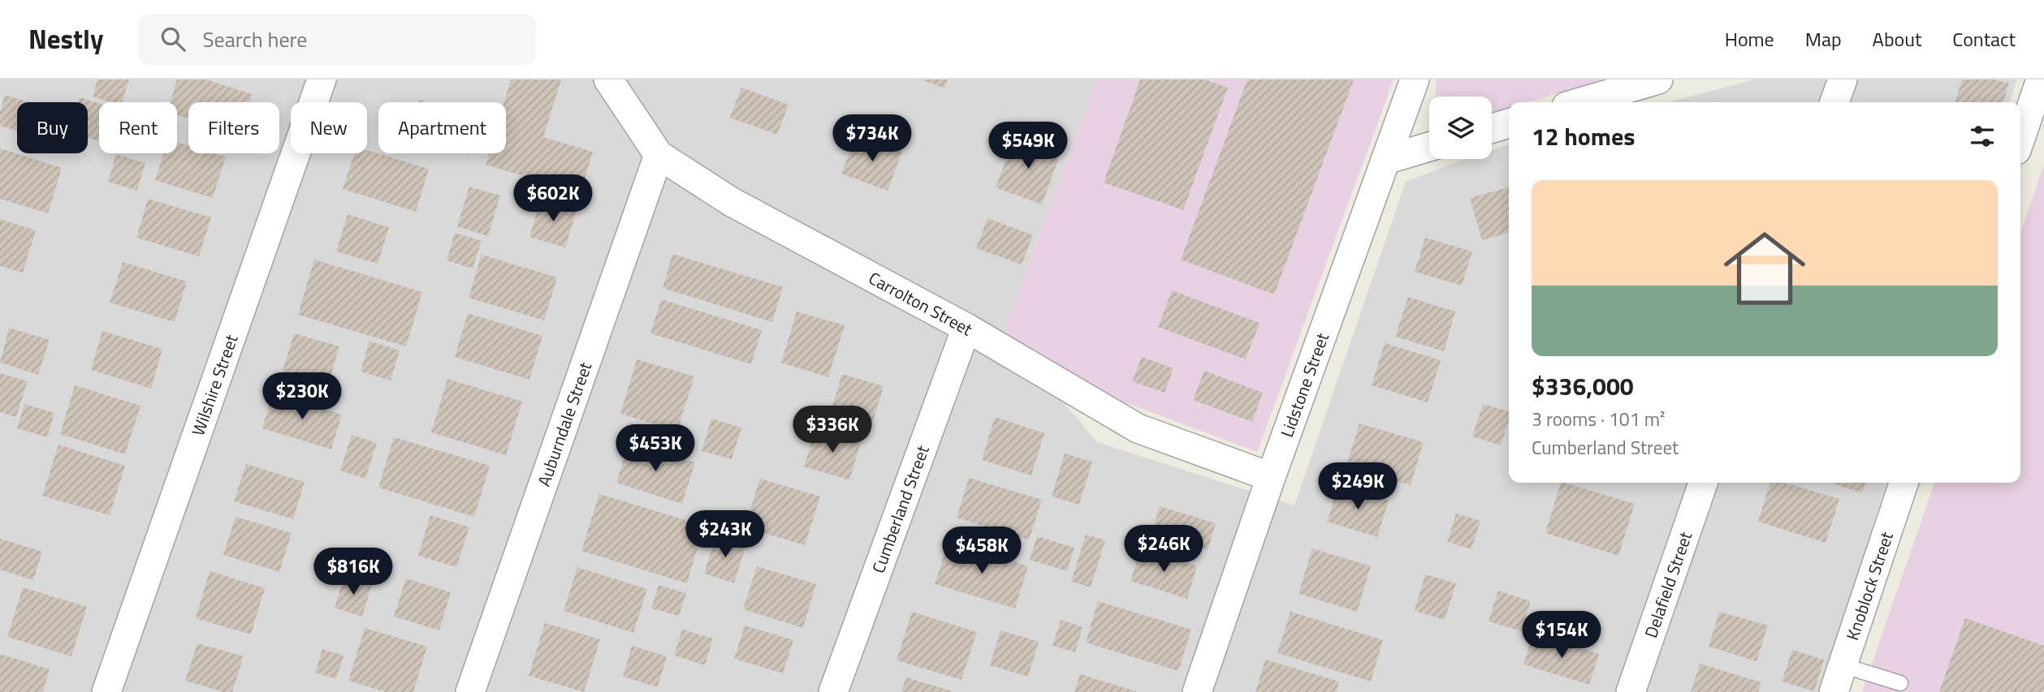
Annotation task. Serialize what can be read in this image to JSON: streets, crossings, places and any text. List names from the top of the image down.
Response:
{
  "streets": {
    "street": [
      "Carrolton Street",
      "Lidstone Street",
      "Wilshire Street",
      "Auburndale Street",
      "Cumberland Street",
      "Delafield Street",
      "Knoblock Street"
    ]
  },
  "crossings": [
    ["Carrolton Street", "Lidstone Street"],
    ["Carrolton Street", "Auburndale Street"],
    ["Carrolton Street", "Cumberland Street"]
  ],
  "page": {
    "header": "Nestly",
    "search": "Search here",
    "nav": [
      "Home",
      "Map",
      "About",
      "Contact"
    ],
    "chip": [
      "Buy",
      "Rent",
      "Filters",
      "New",
      "Apartment"
    ],
    "heading": "12 homes",
    "price": [
      "$734K",
      "$549K",
      "$602K",
      "$230K",
      "$336K",
      "$453K",
      "$249K",
      "$243K",
      "$246K",
      "$458K",
      "$816K",
      "$154K"
    ],
    "list": [
      {
        "name": "$336,000",
        "note": "3 rooms · 101 m² · Cumberland Street"
      }
    ]
  }
}
